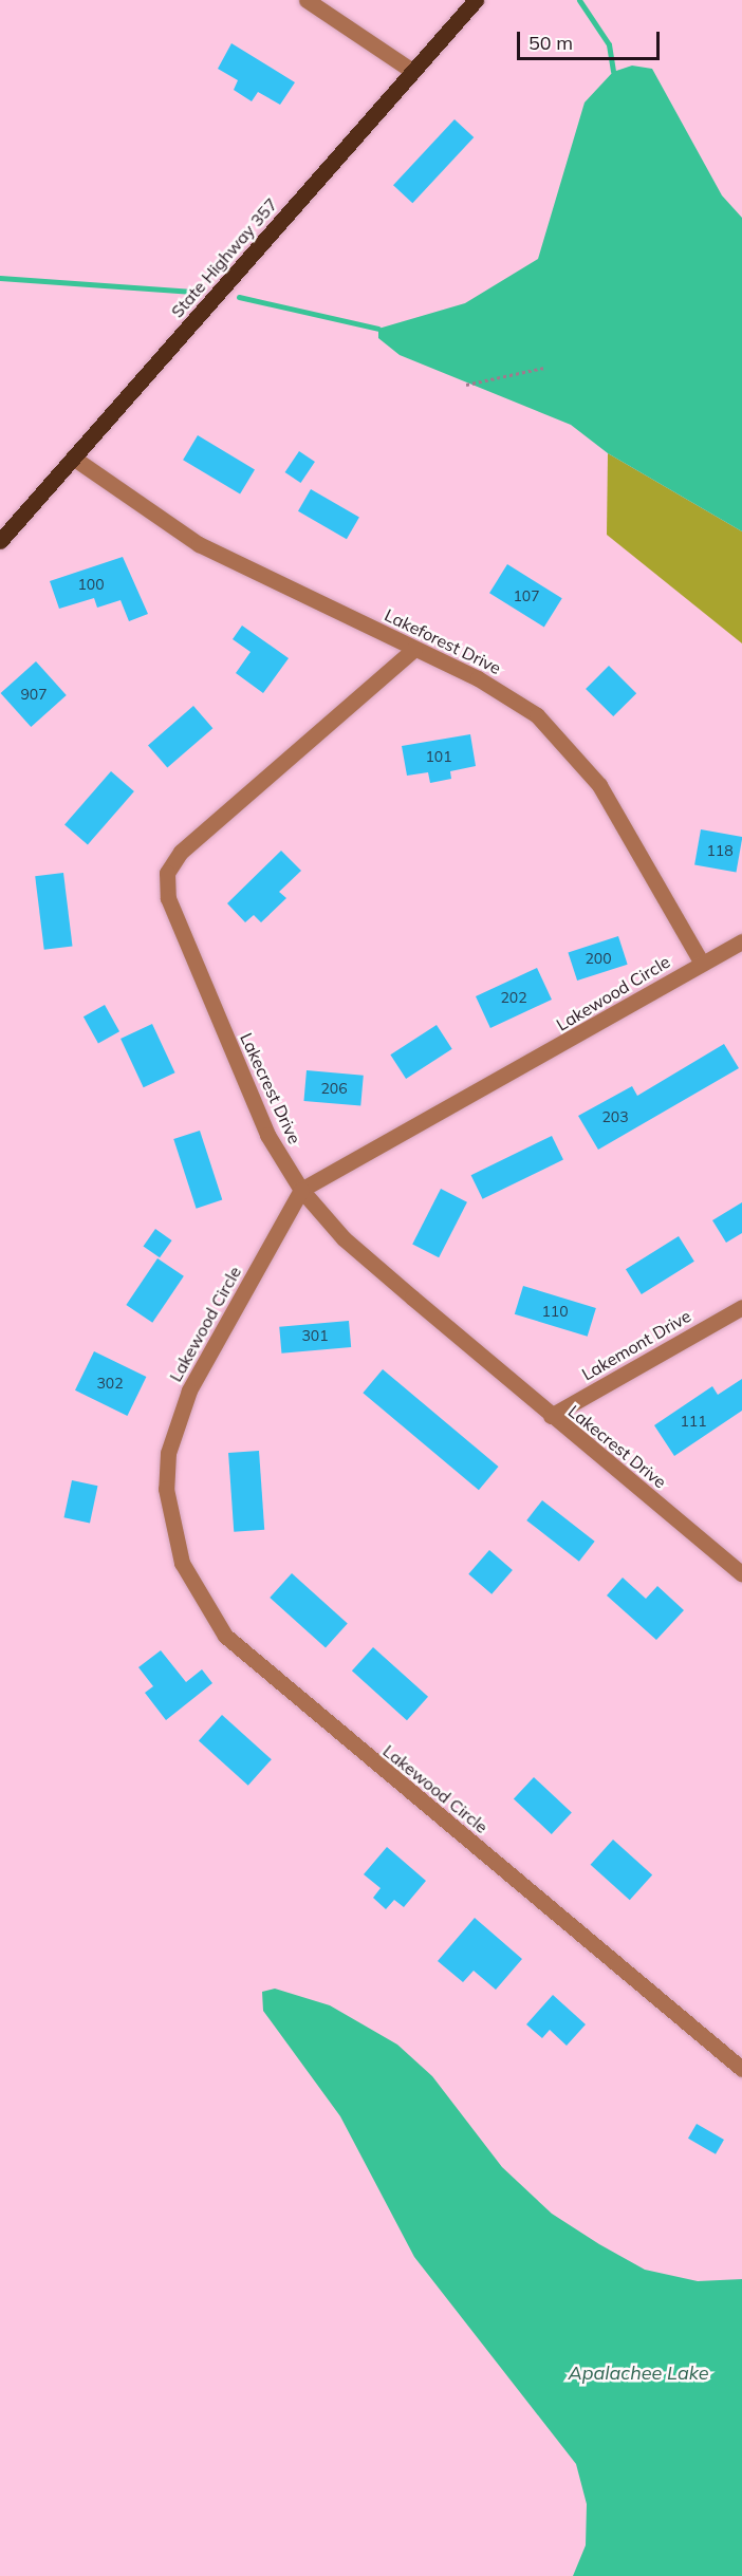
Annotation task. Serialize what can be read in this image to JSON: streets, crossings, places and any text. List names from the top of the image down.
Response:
{
  "streets": {
    "main road": ["State Highway 357"],
    "street": [
      "Lakeforest Drive",
      "Lakewood Circle",
      "Lakecrest Drive",
      "Lakemont Drive"
    ]
  },
  "crossings": [
    ["State Highway 357", "Lakeforest Drive"],
    ["Lakeforest Drive", "Lakewood Circle"],
    ["Lakeforest Drive", "Lakecrest Drive"],
    ["Lakewood Circle", "Lakecrest Drive"],
    ["Lakecrest Drive", "Lakemont Drive"]
  ],
  "water": ["Apalachee Lake"],
  "house_numbers": [
    "100",
    "107",
    "907",
    "101",
    "118",
    "200",
    "202",
    "206",
    "203",
    "110",
    "301",
    "302",
    "111"
  ],
  "scale_bar": "50 m"
}
